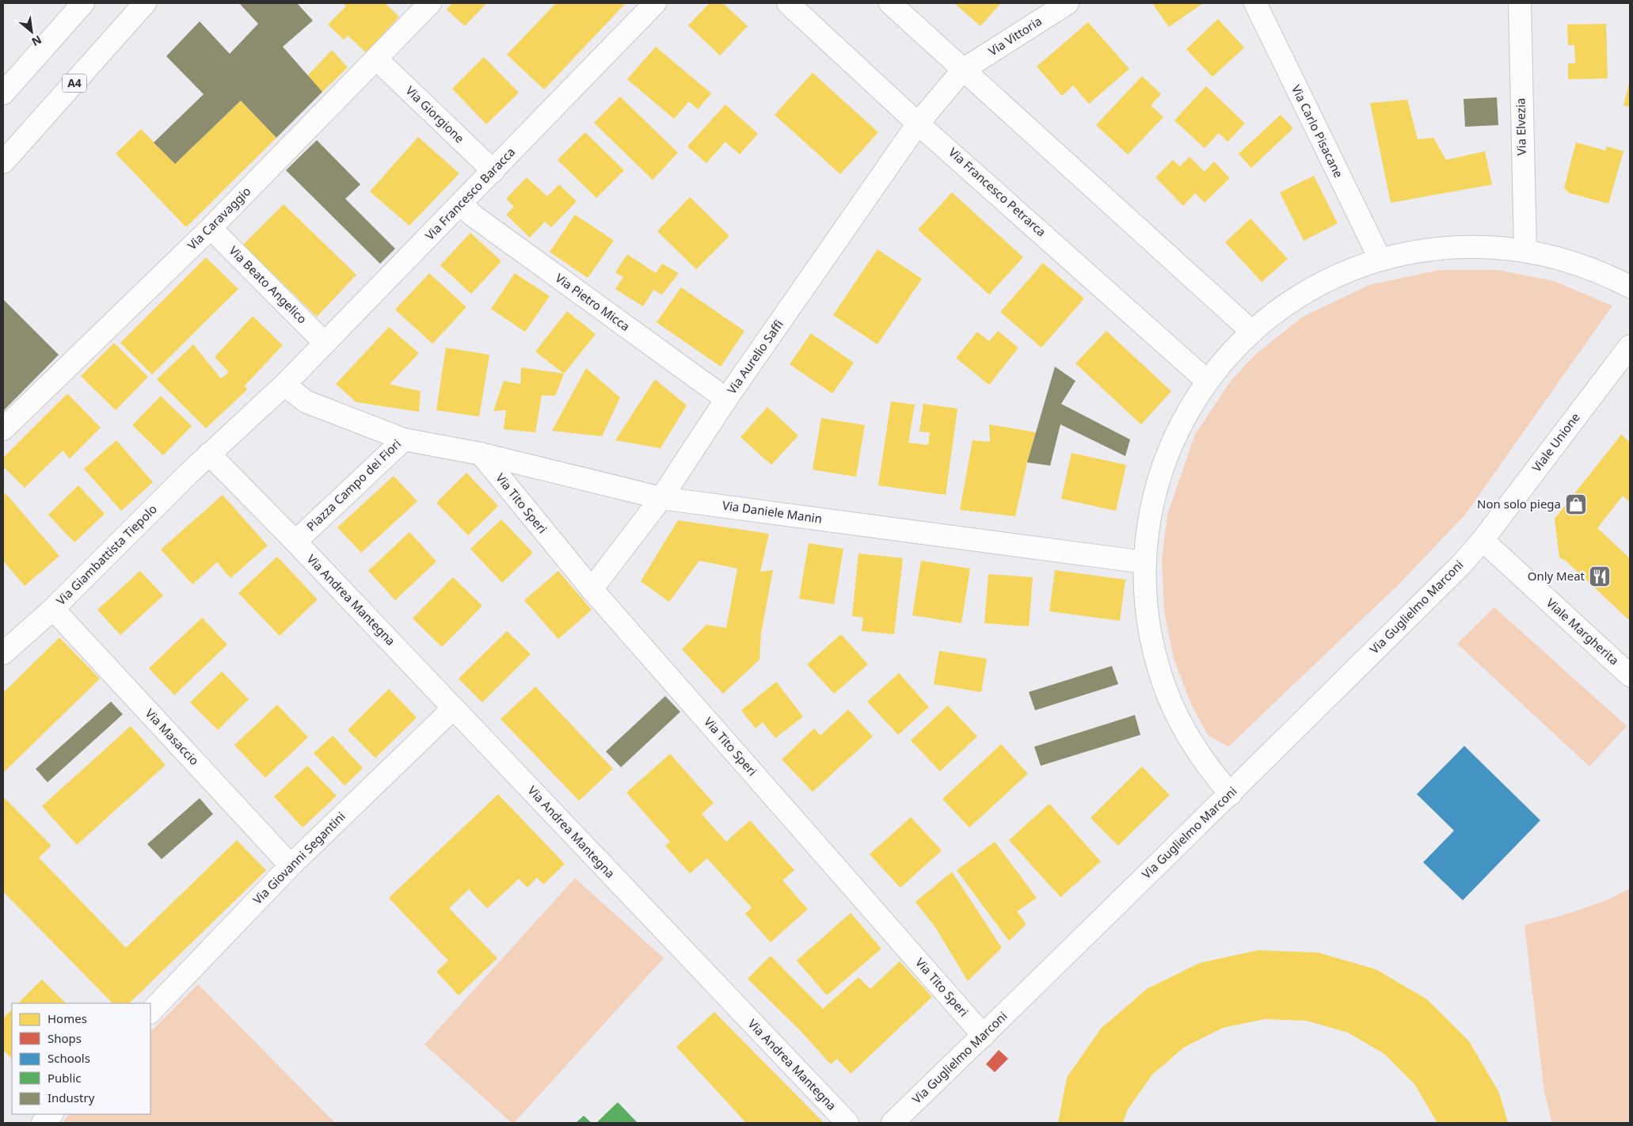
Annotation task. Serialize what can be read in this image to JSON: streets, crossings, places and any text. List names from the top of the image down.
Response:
{
  "streets": {
    "main road": [
      "Via Vittoria",
      "A4",
      "Via Giorgione",
      "Via Elvezia",
      "Via Carlo Pisacane",
      "Via Francesco Petrarca",
      "Via Francesco Baracca",
      "Via Caravaggio",
      "Via Beato Angelico",
      "Via Pietro Micca",
      "Via Aurelio Saffi",
      "Viale Unione",
      "Piazza Campo dei Fiori",
      "Via Tito Speri",
      "Via Daniele Manin",
      "Via Giambattista Tiepolo",
      "Via Andrea Mantegna",
      "Via Guglielmo Marconi",
      "Viale Margherita",
      "Via Masaccio",
      "Via Giovanni Segantini"
    ]
  },
  "crossings": [
    ["Via Vittoria", "Via Francesco Petrarca"],
    ["Via Vittoria", "Via Aurelio Saffi"],
    ["Via Giorgione", "Via Francesco Baracca"],
    ["Via Giorgione", "Via Caravaggio"],
    ["Via Francesco Petrarca", "Via Aurelio Saffi"],
    ["Via Francesco Baracca", "Via Beato Angelico"],
    ["Via Francesco Baracca", "Via Pietro Micca"],
    ["Via Francesco Baracca", "Piazza Campo dei Fiori"],
    ["Via Caravaggio", "Via Beato Angelico"],
    ["Via Pietro Micca", "Via Aurelio Saffi"],
    ["Via Aurelio Saffi", "Via Tito Speri"],
    ["Via Aurelio Saffi", "Via Daniele Manin"],
    ["Viale Unione", "Via Guglielmo Marconi"],
    ["Viale Unione", "Viale Margherita"],
    ["Piazza Campo dei Fiori", "Via Daniele Manin"],
    ["Piazza Campo dei Fiori", "Via Andrea Mantegna"],
    ["Via Tito Speri", "Via Daniele Manin"],
    ["Via Tito Speri", "Via Guglielmo Marconi"],
    ["Via Giambattista Tiepolo", "Via Masaccio"],
    ["Via Andrea Mantegna", "Via Giovanni Segantini"],
    ["Via Guglielmo Marconi", "Viale Margherita"],
    ["Via Masaccio", "Via Giovanni Segantini"]
  ],
  "places": {
    "shop": ["Non solo piega"],
    "restaurant": ["Only Meat"]
  },
  "legend": [
    "Homes",
    "Shops",
    "Schools",
    "Public",
    "Industry"
  ],
  "north": "bottom right"
}
